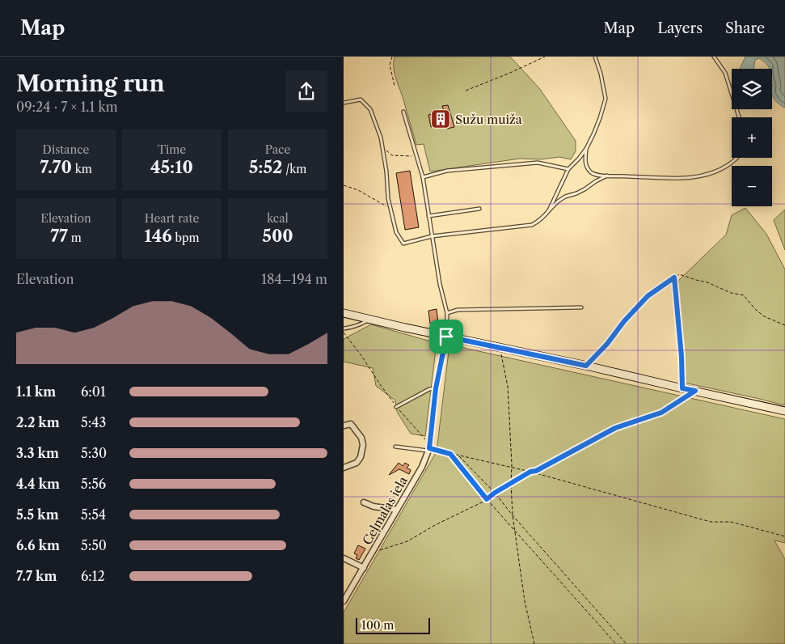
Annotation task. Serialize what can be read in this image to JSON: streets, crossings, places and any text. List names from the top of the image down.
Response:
{
  "streets": {
    "street": ["Ceļmalas iela"]
  },
  "places": {
    "building": ["Sužu muiža"]
  },
  "scale_bar": "100 m",
  "page": {
    "header": "Map",
    "nav": ["Map", "Layers", "Share"],
    "heading": ["Morning run", "09:24 · 7 × 1.1 km"],
    "map_buttons": ["+", "−"],
    "stats": [
      ["Distance", "7.70 km"],
      ["Time", "45:10"],
      ["Pace", "5:52 /km"],
      ["Elevation", "77 m"],
      ["Heart rate", "146 bpm"],
      ["kcal", "500"]
    ],
    "chart": ["Elevation", "184–194 m"],
    "list": [
      {
        "name": "1.1 km",
        "note": "6:01"
      },
      {
        "name": "2.2 km",
        "note": "5:43"
      },
      {
        "name": "3.3 km",
        "note": "5:30"
      },
      {
        "name": "4.4 km",
        "note": "5:56"
      },
      {
        "name": "5.5 km",
        "note": "5:54"
      },
      {
        "name": "6.6 km",
        "note": "5:50"
      },
      {
        "name": "7.7 km",
        "note": "6:12"
      }
    ],
    "scale": "100 m"
  }
}
